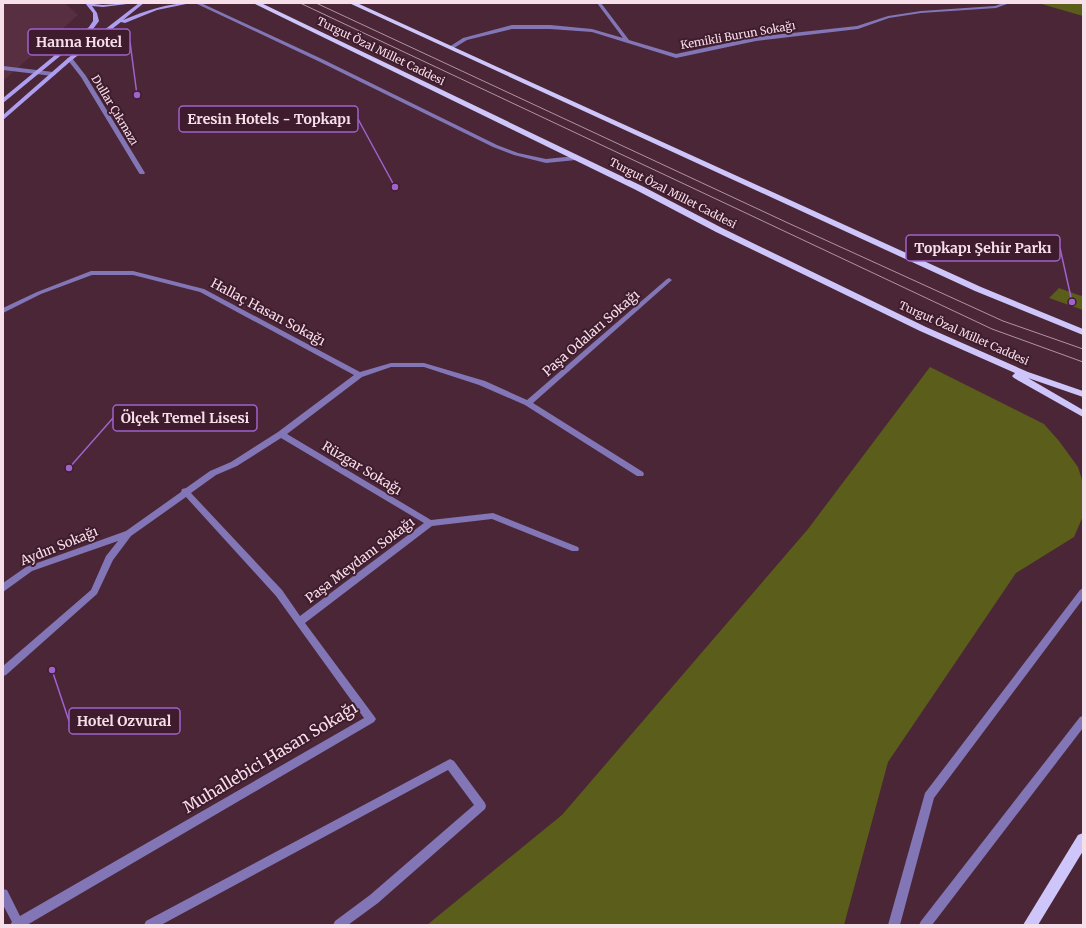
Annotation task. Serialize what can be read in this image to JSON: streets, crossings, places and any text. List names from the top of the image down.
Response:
{
  "streets": {
    "main road": ["Turgut Özal Millet Caddesi"],
    "street": [
      "Kemikli Burun Sokağı",
      "Dullar Çıkmazı",
      "Hallaç Hasan Sokağı",
      "Paşa Odaları Sokağı",
      "Rüzgar Sokağı",
      "Aydın Sokağı",
      "Paşa Meydanı Sokağı",
      "Muhallebici Hasan Sokağı"
    ]
  },
  "crossings": [
    ["Rüzgar Sokağı", "Paşa Meydanı Sokağı"],
    ["Paşa Meydanı Sokağı", "Muhallebici Hasan Sokağı"]
  ],
  "places": [
    "Hanna Hotel",
    "Eresin Hotels - Topkapı",
    "Topkapı Şehir Parkı",
    "Ölçek Temel Lisesi",
    "Hotel Ozvural"
  ]
}
